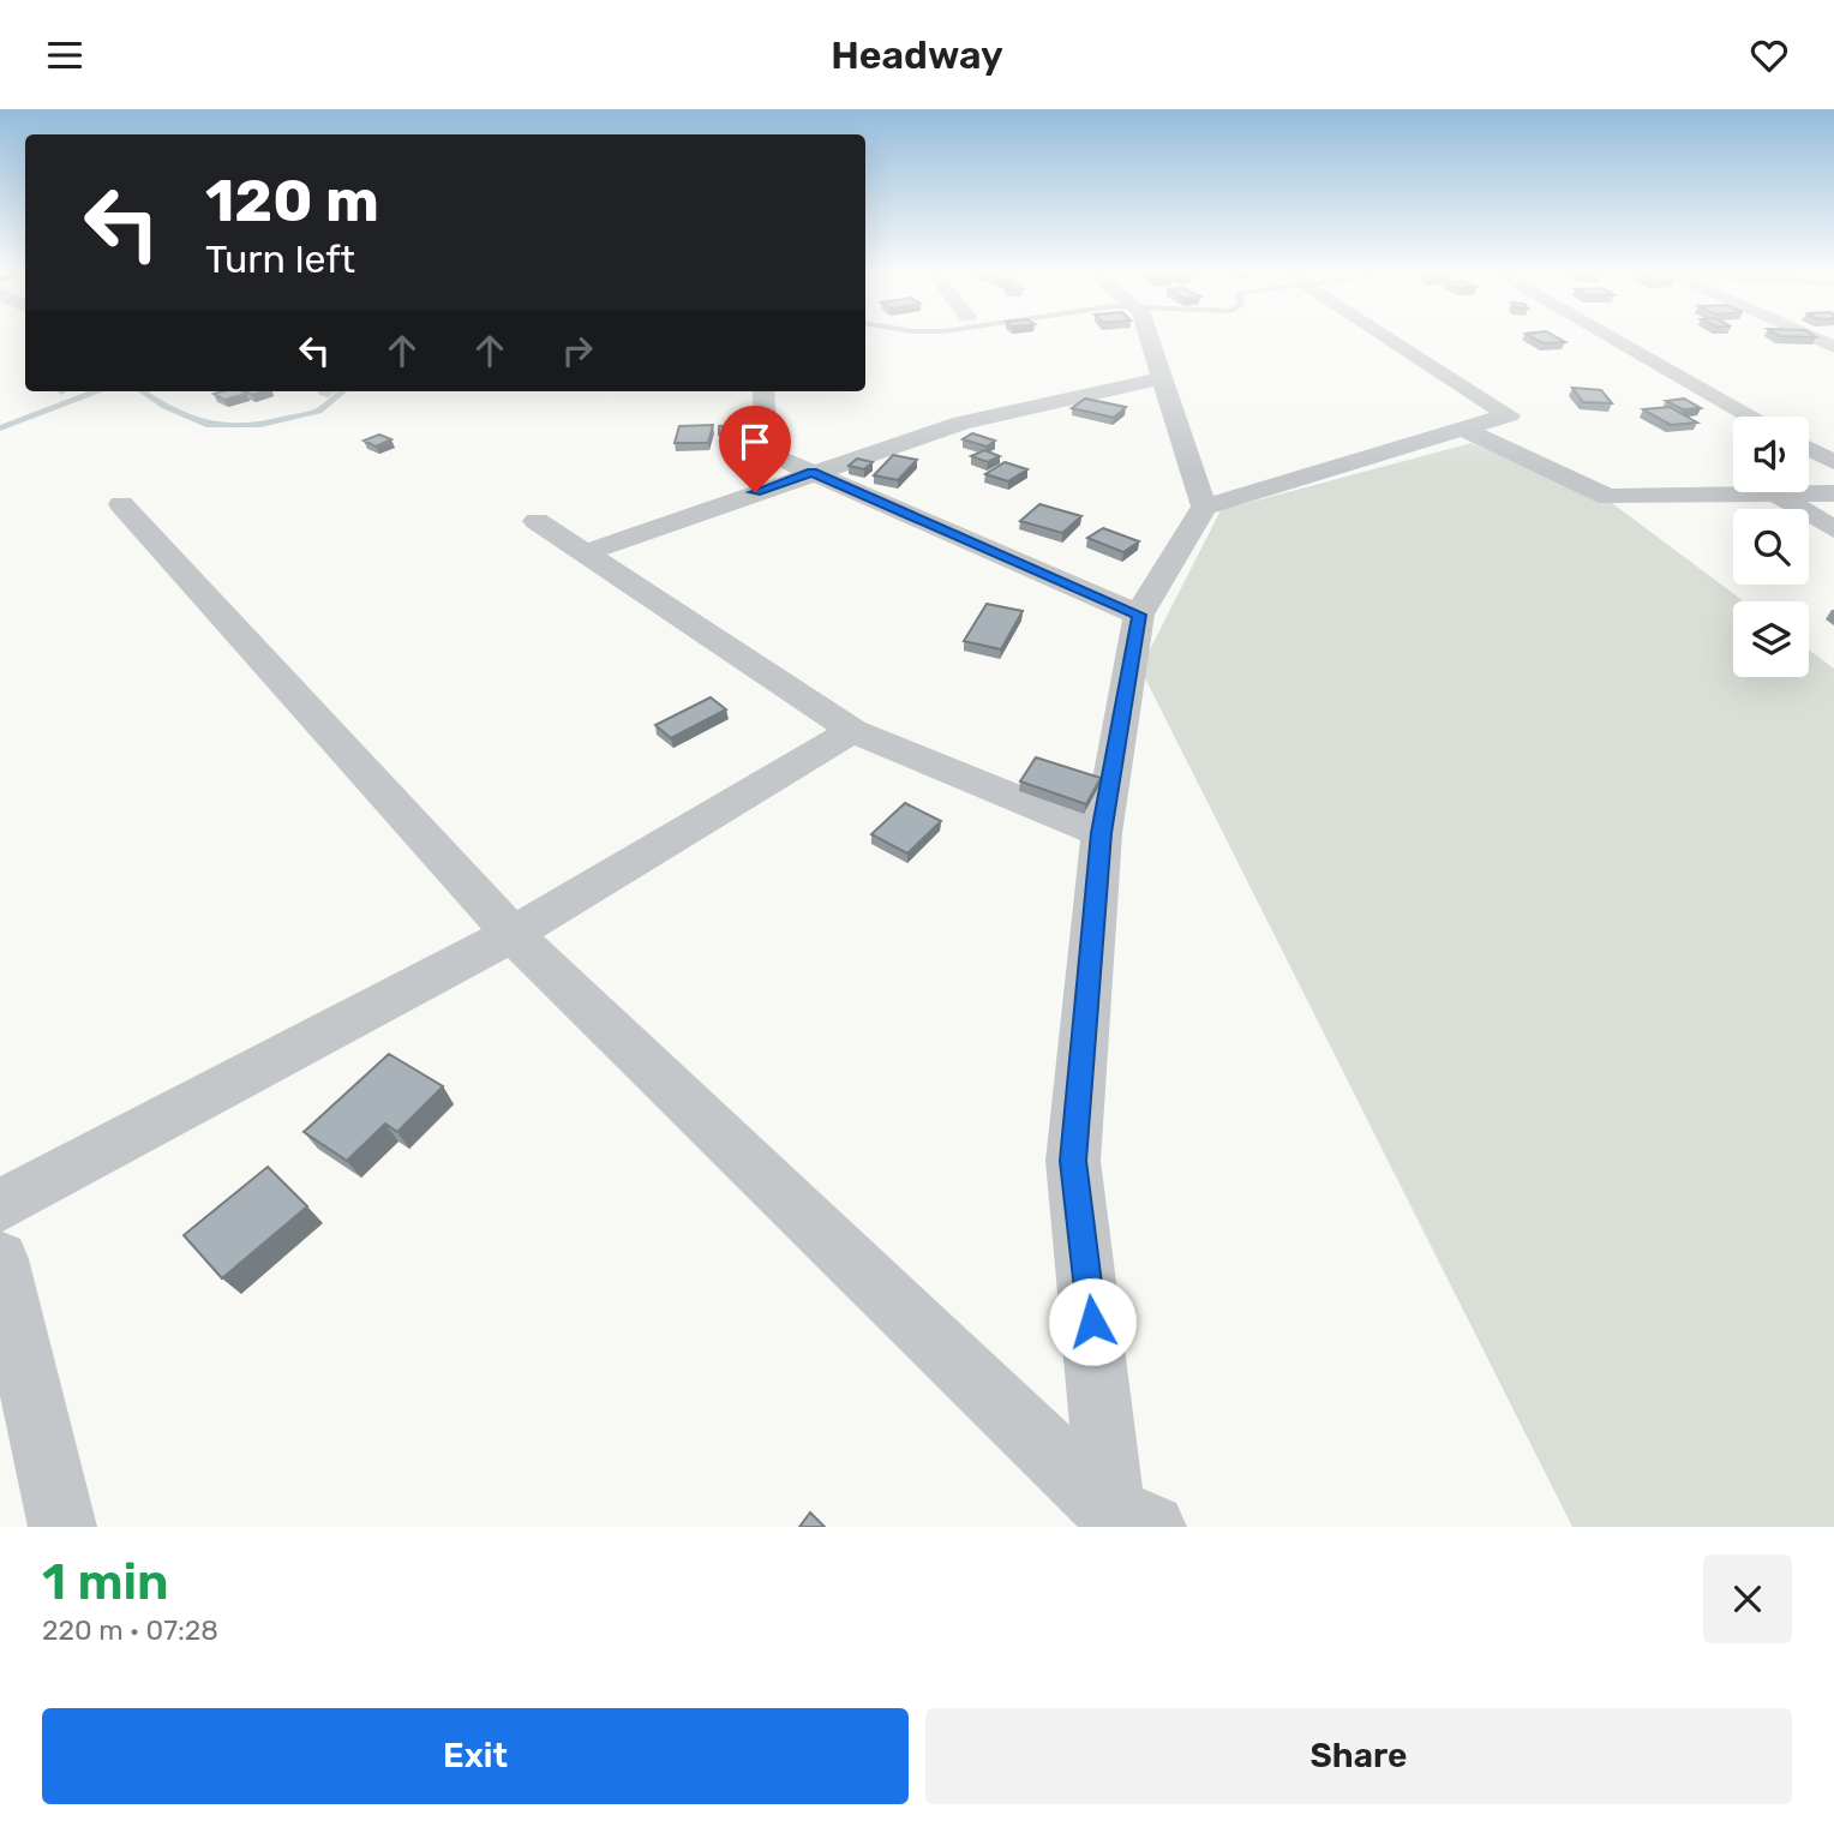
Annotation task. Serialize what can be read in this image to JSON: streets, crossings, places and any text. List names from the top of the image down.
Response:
{
  "page": {
    "header": "Headway",
    "turn": ["120 m", "Turn left"],
    "heading": ["1 min", "220 m · 07:28"],
    "buttons": ["Exit", "Share"]
  }
}
